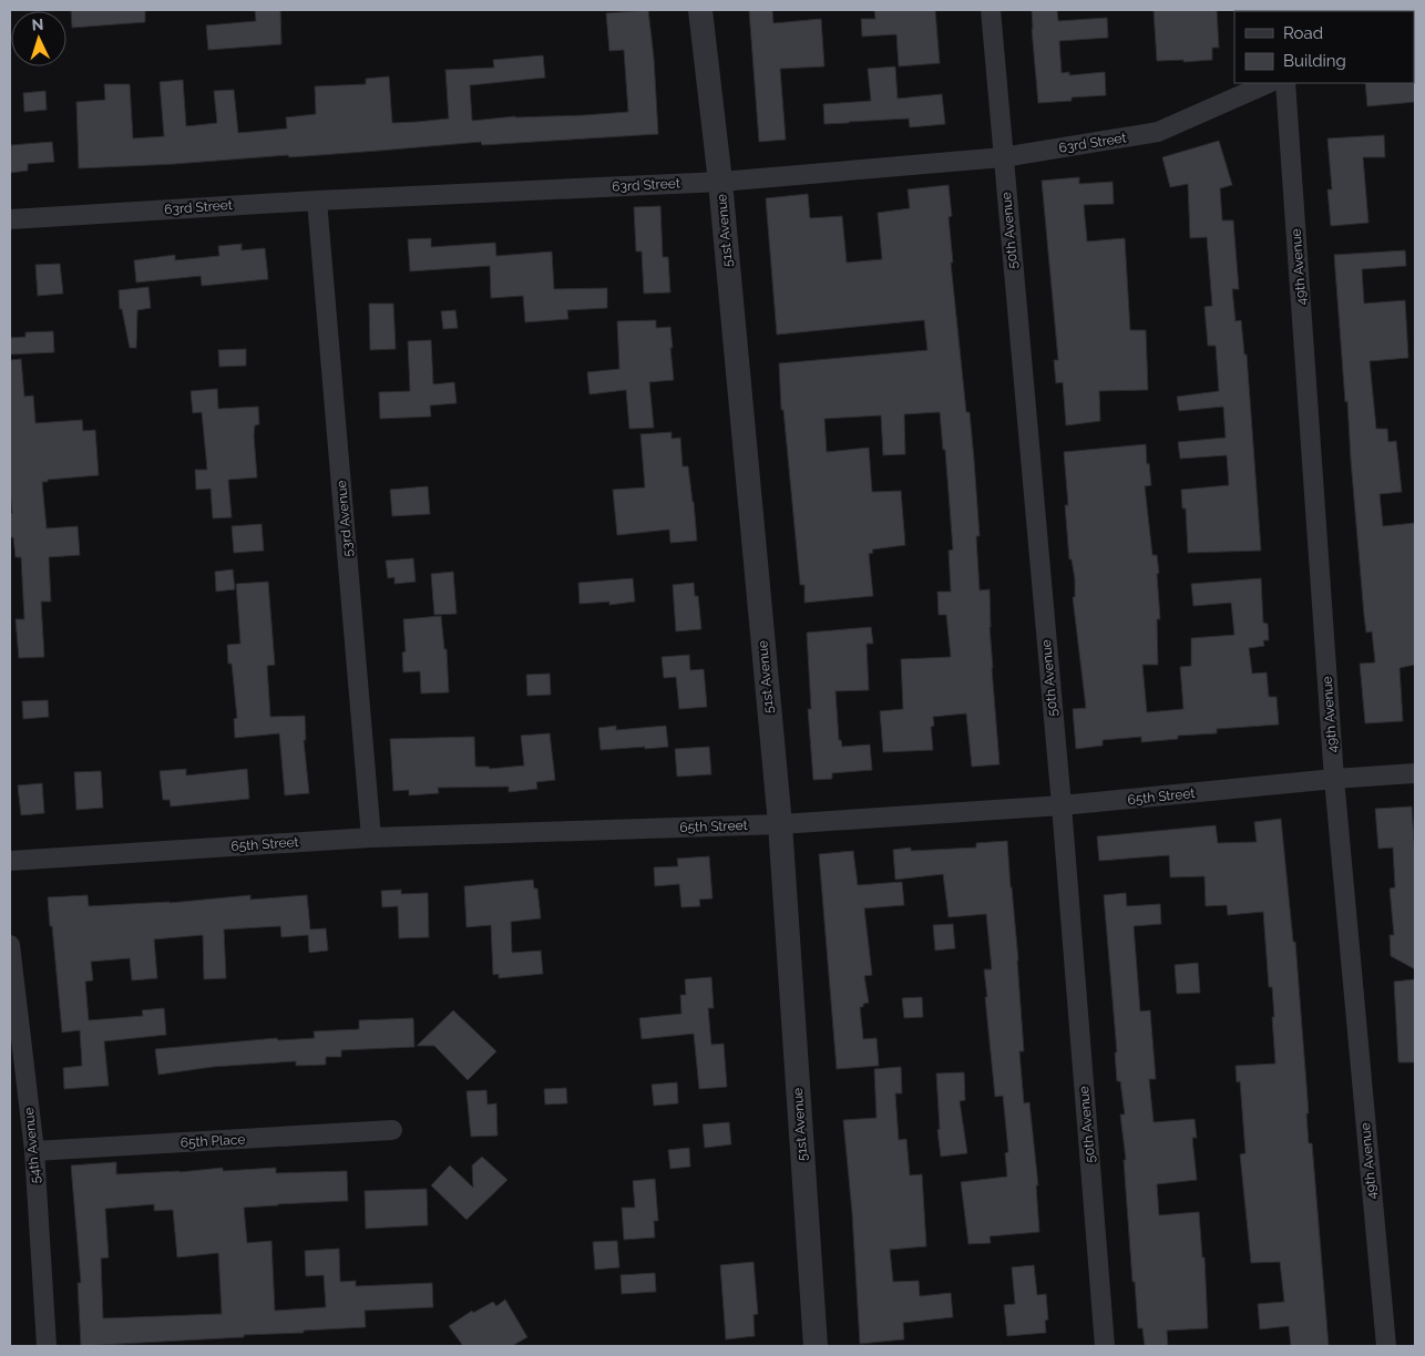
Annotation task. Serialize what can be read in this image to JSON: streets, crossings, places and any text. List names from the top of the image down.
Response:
{
  "streets": {
    "street": [
      "63rd Street",
      "51st Avenue",
      "50th Avenue",
      "49th Avenue",
      "53rd Avenue",
      "65th Street",
      "65th Place",
      "54th Avenue"
    ]
  },
  "crossings": [
    ["63rd Street", "51st Avenue"],
    ["63rd Street", "50th Avenue"],
    ["63rd Street", "53rd Avenue"],
    ["51st Avenue", "65th Street"],
    ["50th Avenue", "65th Street"],
    ["49th Avenue", "65th Street"],
    ["53rd Avenue", "65th Street"],
    ["65th Place", "54th Avenue"]
  ],
  "legend": ["Road", "Building"],
  "north": "top"
}
